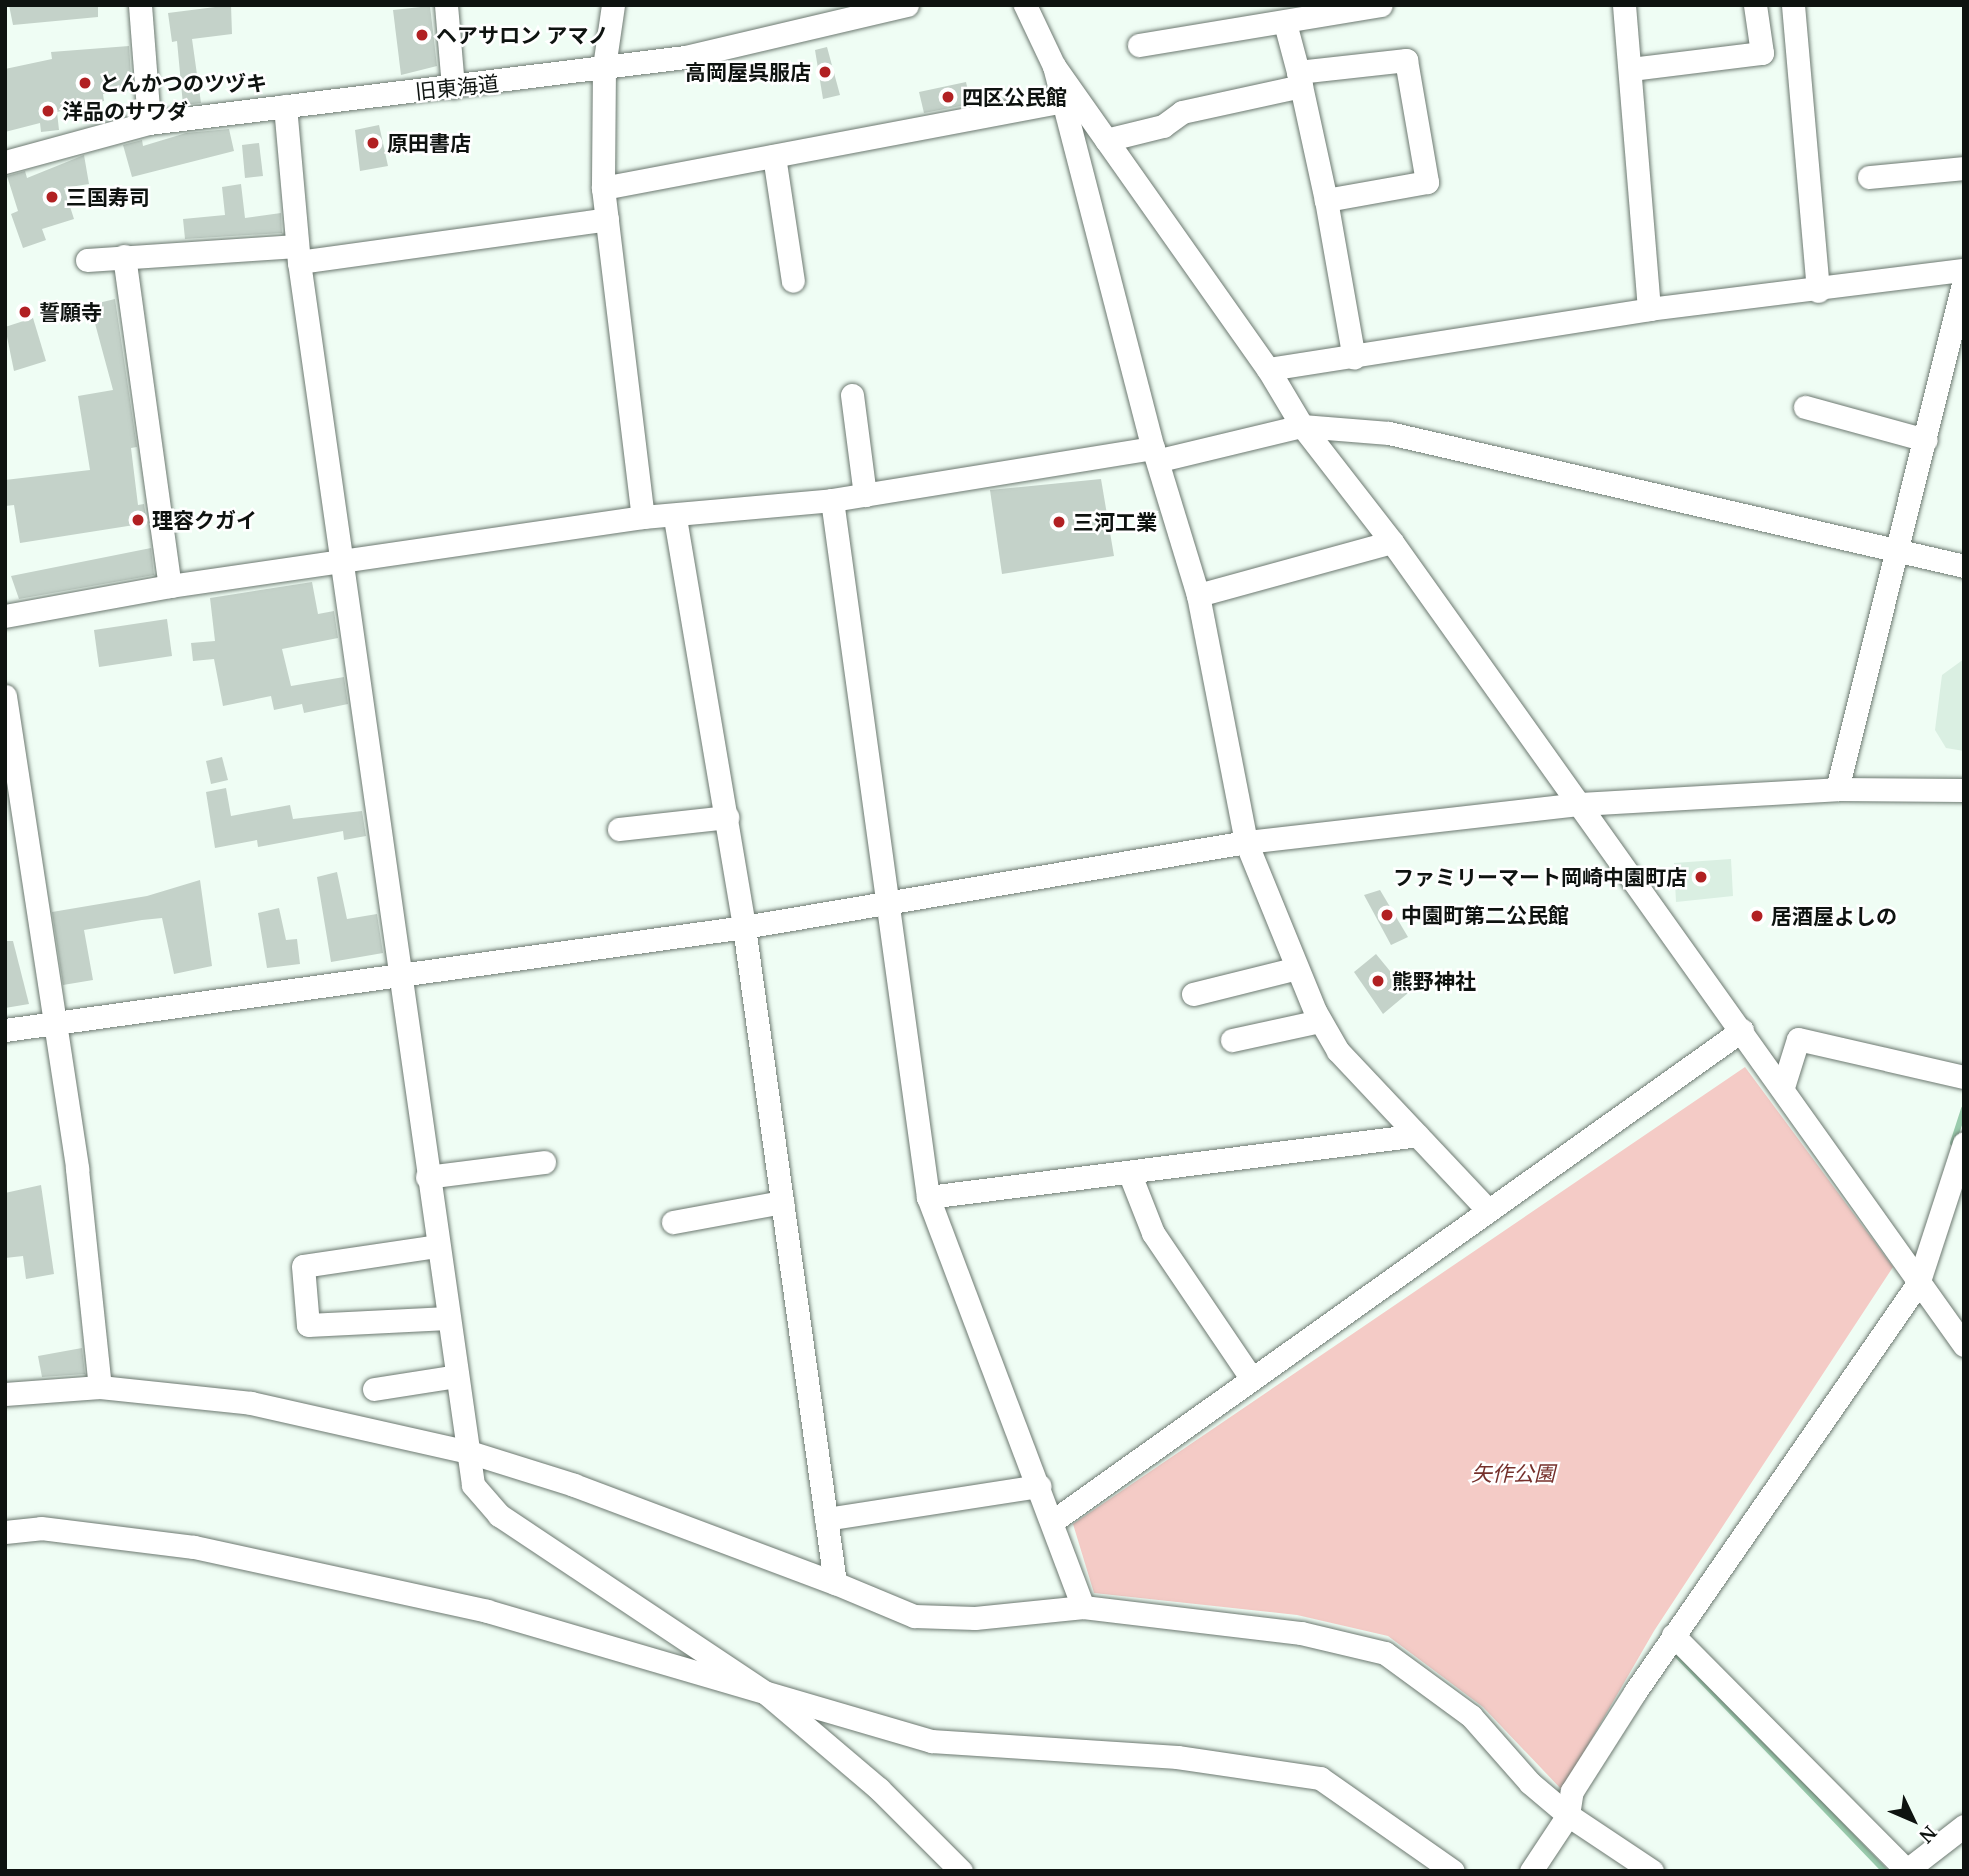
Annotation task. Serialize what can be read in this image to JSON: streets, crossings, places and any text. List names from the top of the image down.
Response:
{
  "streets": {
    "street": ["旧東海道"]
  },
  "parks": ["矢作公園"],
  "places": [
    "ヘアサロン アマノ",
    "高岡屋呉服店",
    "とんかつのツヅキ",
    "四区公民館",
    "洋品のサワダ",
    "原田書店",
    "三国寿司",
    "誓願寺",
    "理容クガイ",
    "三河工業",
    "ファミリーマート岡崎中園町店",
    "中園町第二公民館",
    "居酒屋よしの",
    "熊野神社"
  ],
  "north": "bottom right"
}
